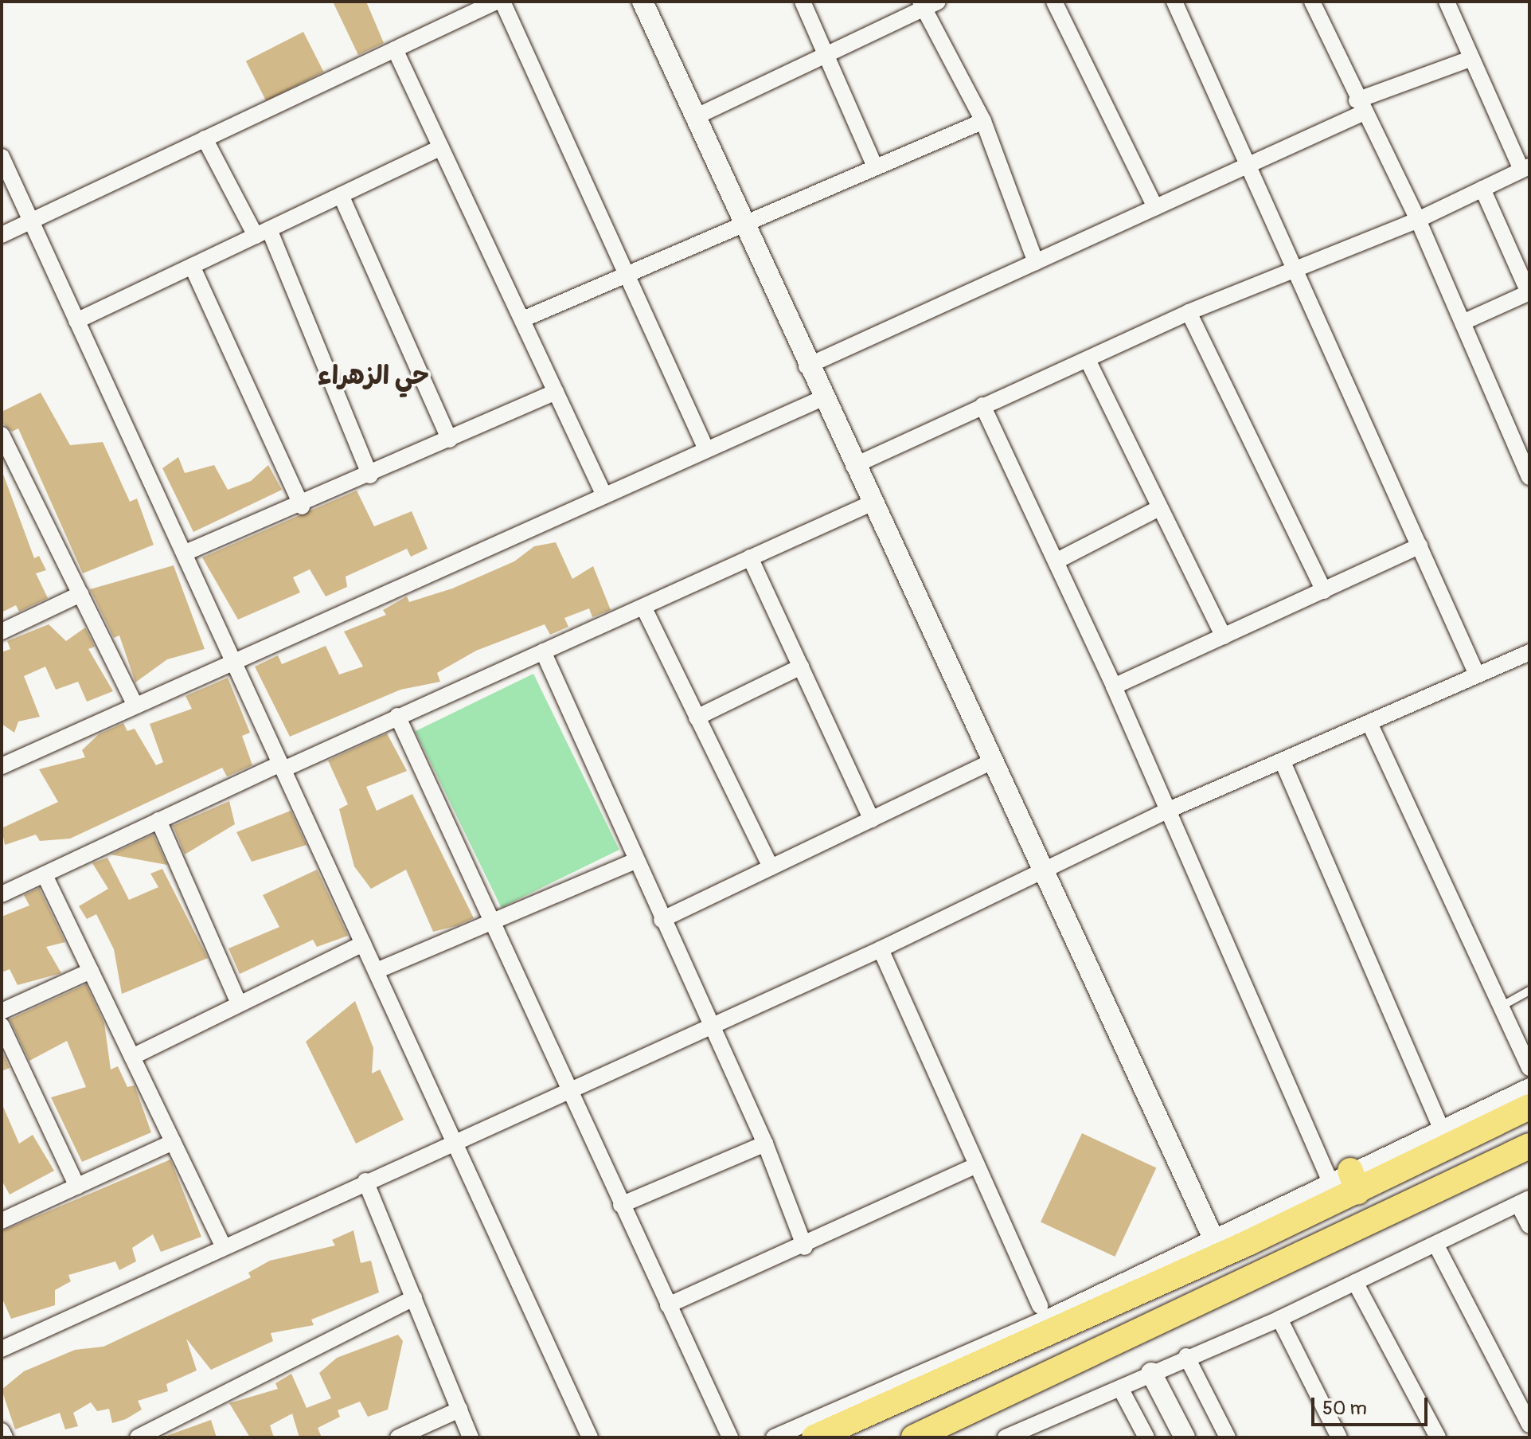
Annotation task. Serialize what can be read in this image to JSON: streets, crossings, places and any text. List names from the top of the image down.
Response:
{
  "districts": ["حي الزهراء"],
  "scale_bar": "50 m"
}
